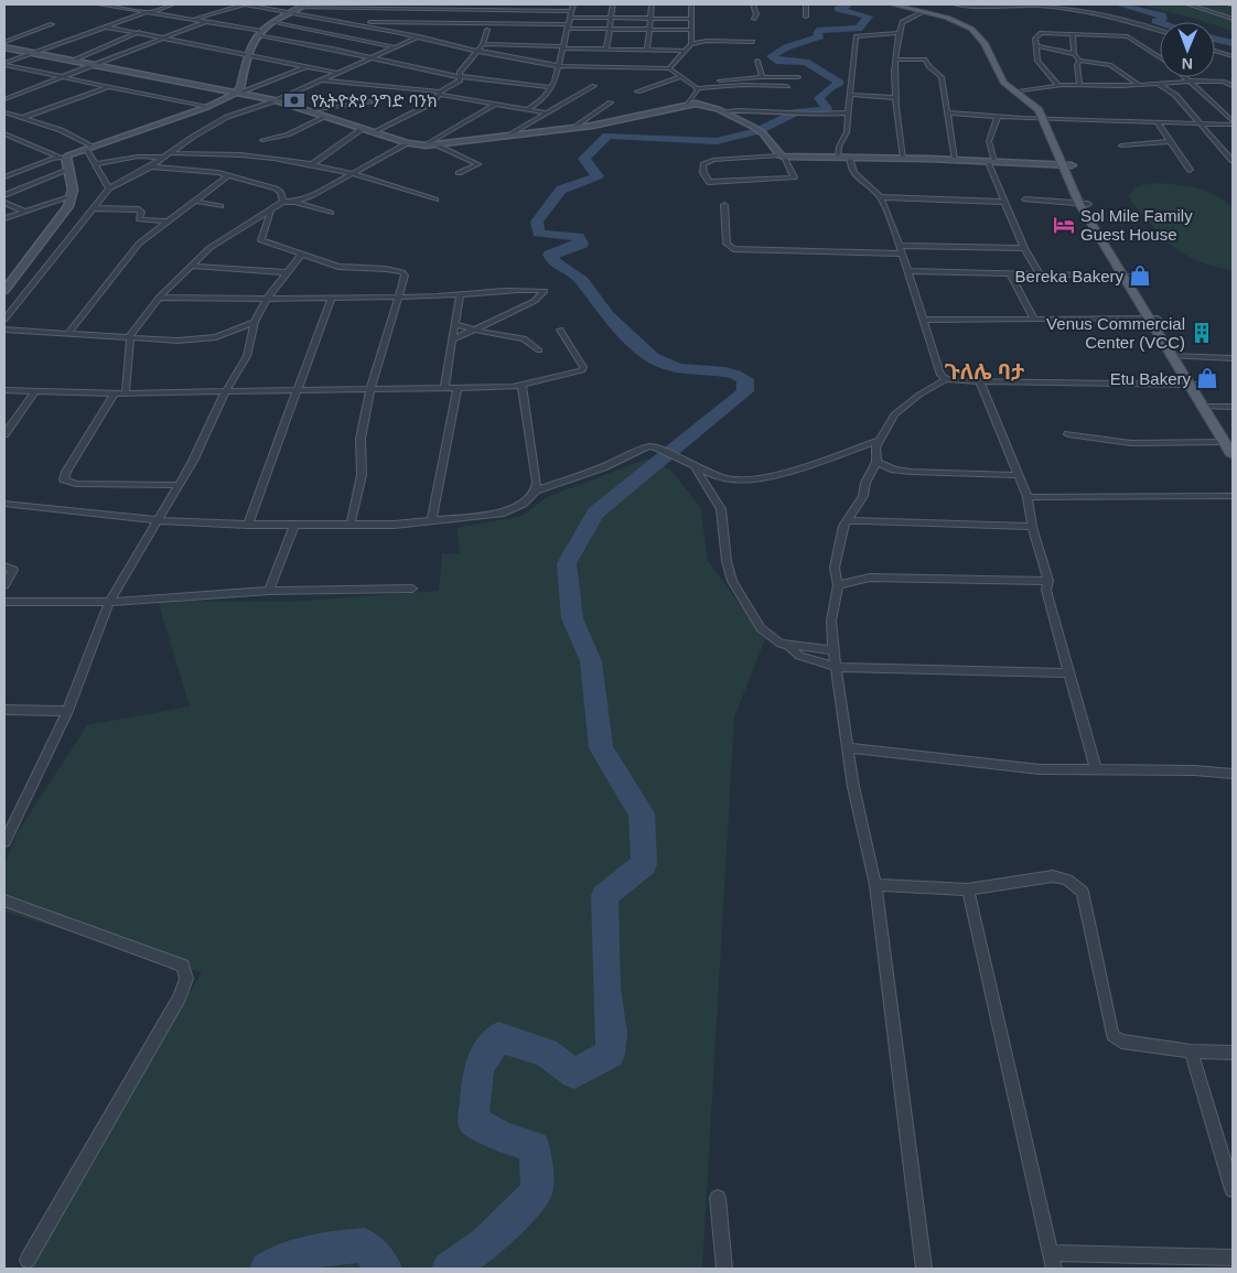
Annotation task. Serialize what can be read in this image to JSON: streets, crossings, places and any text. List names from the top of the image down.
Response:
{
  "districts": ["ጉለሌ ባታ"],
  "places": {
    "bank": ["የኢትዮጵያ ንግድ ባንክ"],
    "hotel": ["Sol Mile Family Guest House"],
    "shop": ["Bereka Bakery", "Etu Bakery"],
    "building": ["Venus Commercial Center (VCC)"]
  },
  "north": "bottom"
}
